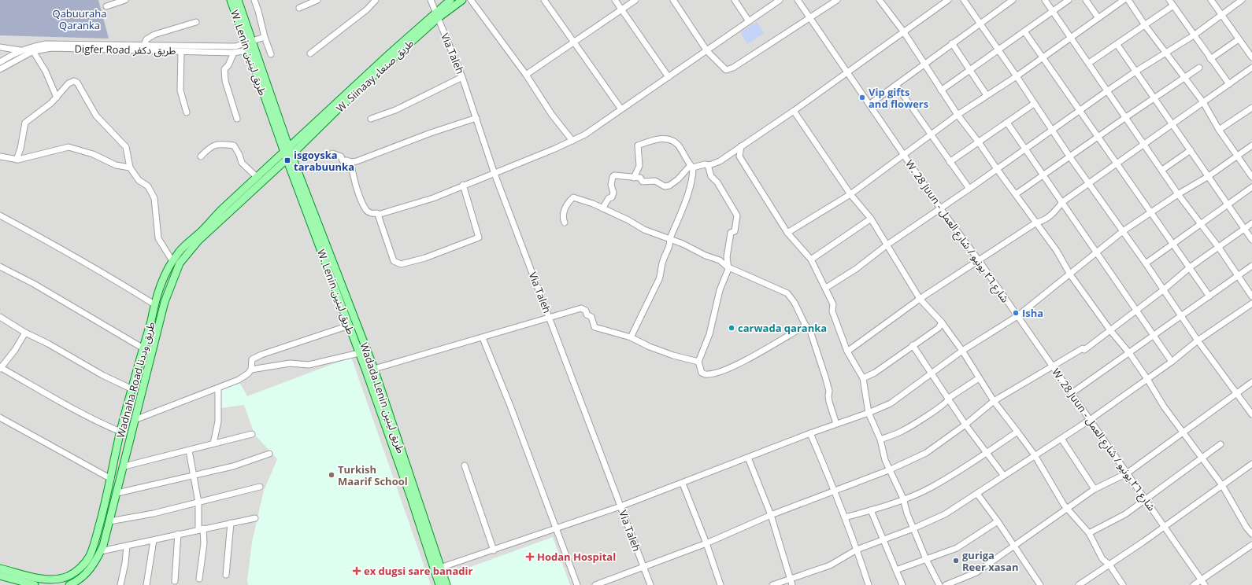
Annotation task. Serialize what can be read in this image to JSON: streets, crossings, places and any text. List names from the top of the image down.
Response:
{
  "streets": {
    "main road": [
      "W. Lenin طريق لينين",
      "W. Siinaay طريق صنعاء",
      "Wadnaha Road طريق وددنا",
      "Wadada Lenin طريق لينين"
    ],
    "street": ["Digfer Road طريق دكفر", "Via Taleh", "W. 28 Juun - شارع ٢٦ يونيو / شارع العمل"]
  },
  "crossings": [
    ["Digfer Road طريق دكفر", "W. Lenin طريق لينين"],
    ["W. Lenin طريق لينين", "W. Siinaay طريق صنعاء"],
    ["W. Lenin طريق لينين", "Wadnaha Road طريق وددنا"],
    ["W. Lenin طريق لينين", "Wadada Lenin طريق لينين"],
    ["Via Taleh", "W. Siinaay طريق صنعاء"],
    ["W. Siinaay طريق صنعاء", "Wadnaha Road طريق وددنا"],
    ["W. Siinaay طريق صنعاء", "Wadada Lenin طريق لينين"],
    ["Wadnaha Road طريق وددنا", "Wadada Lenin طريق لينين"]
  ],
  "parks": ["Qabuuraha Qaranka"],
  "places": {
    "other": [
      "Vip gifts and flowers",
      "Isha",
      "carwada qaranka",
      "Turkish Maarif School",
      "guriga Reer xasan"
    ],
    "transit": ["isgoyska tarabuunka"],
    "health": ["Hodan Hospital", "ex dugsi sare banadir"]
  }
}
